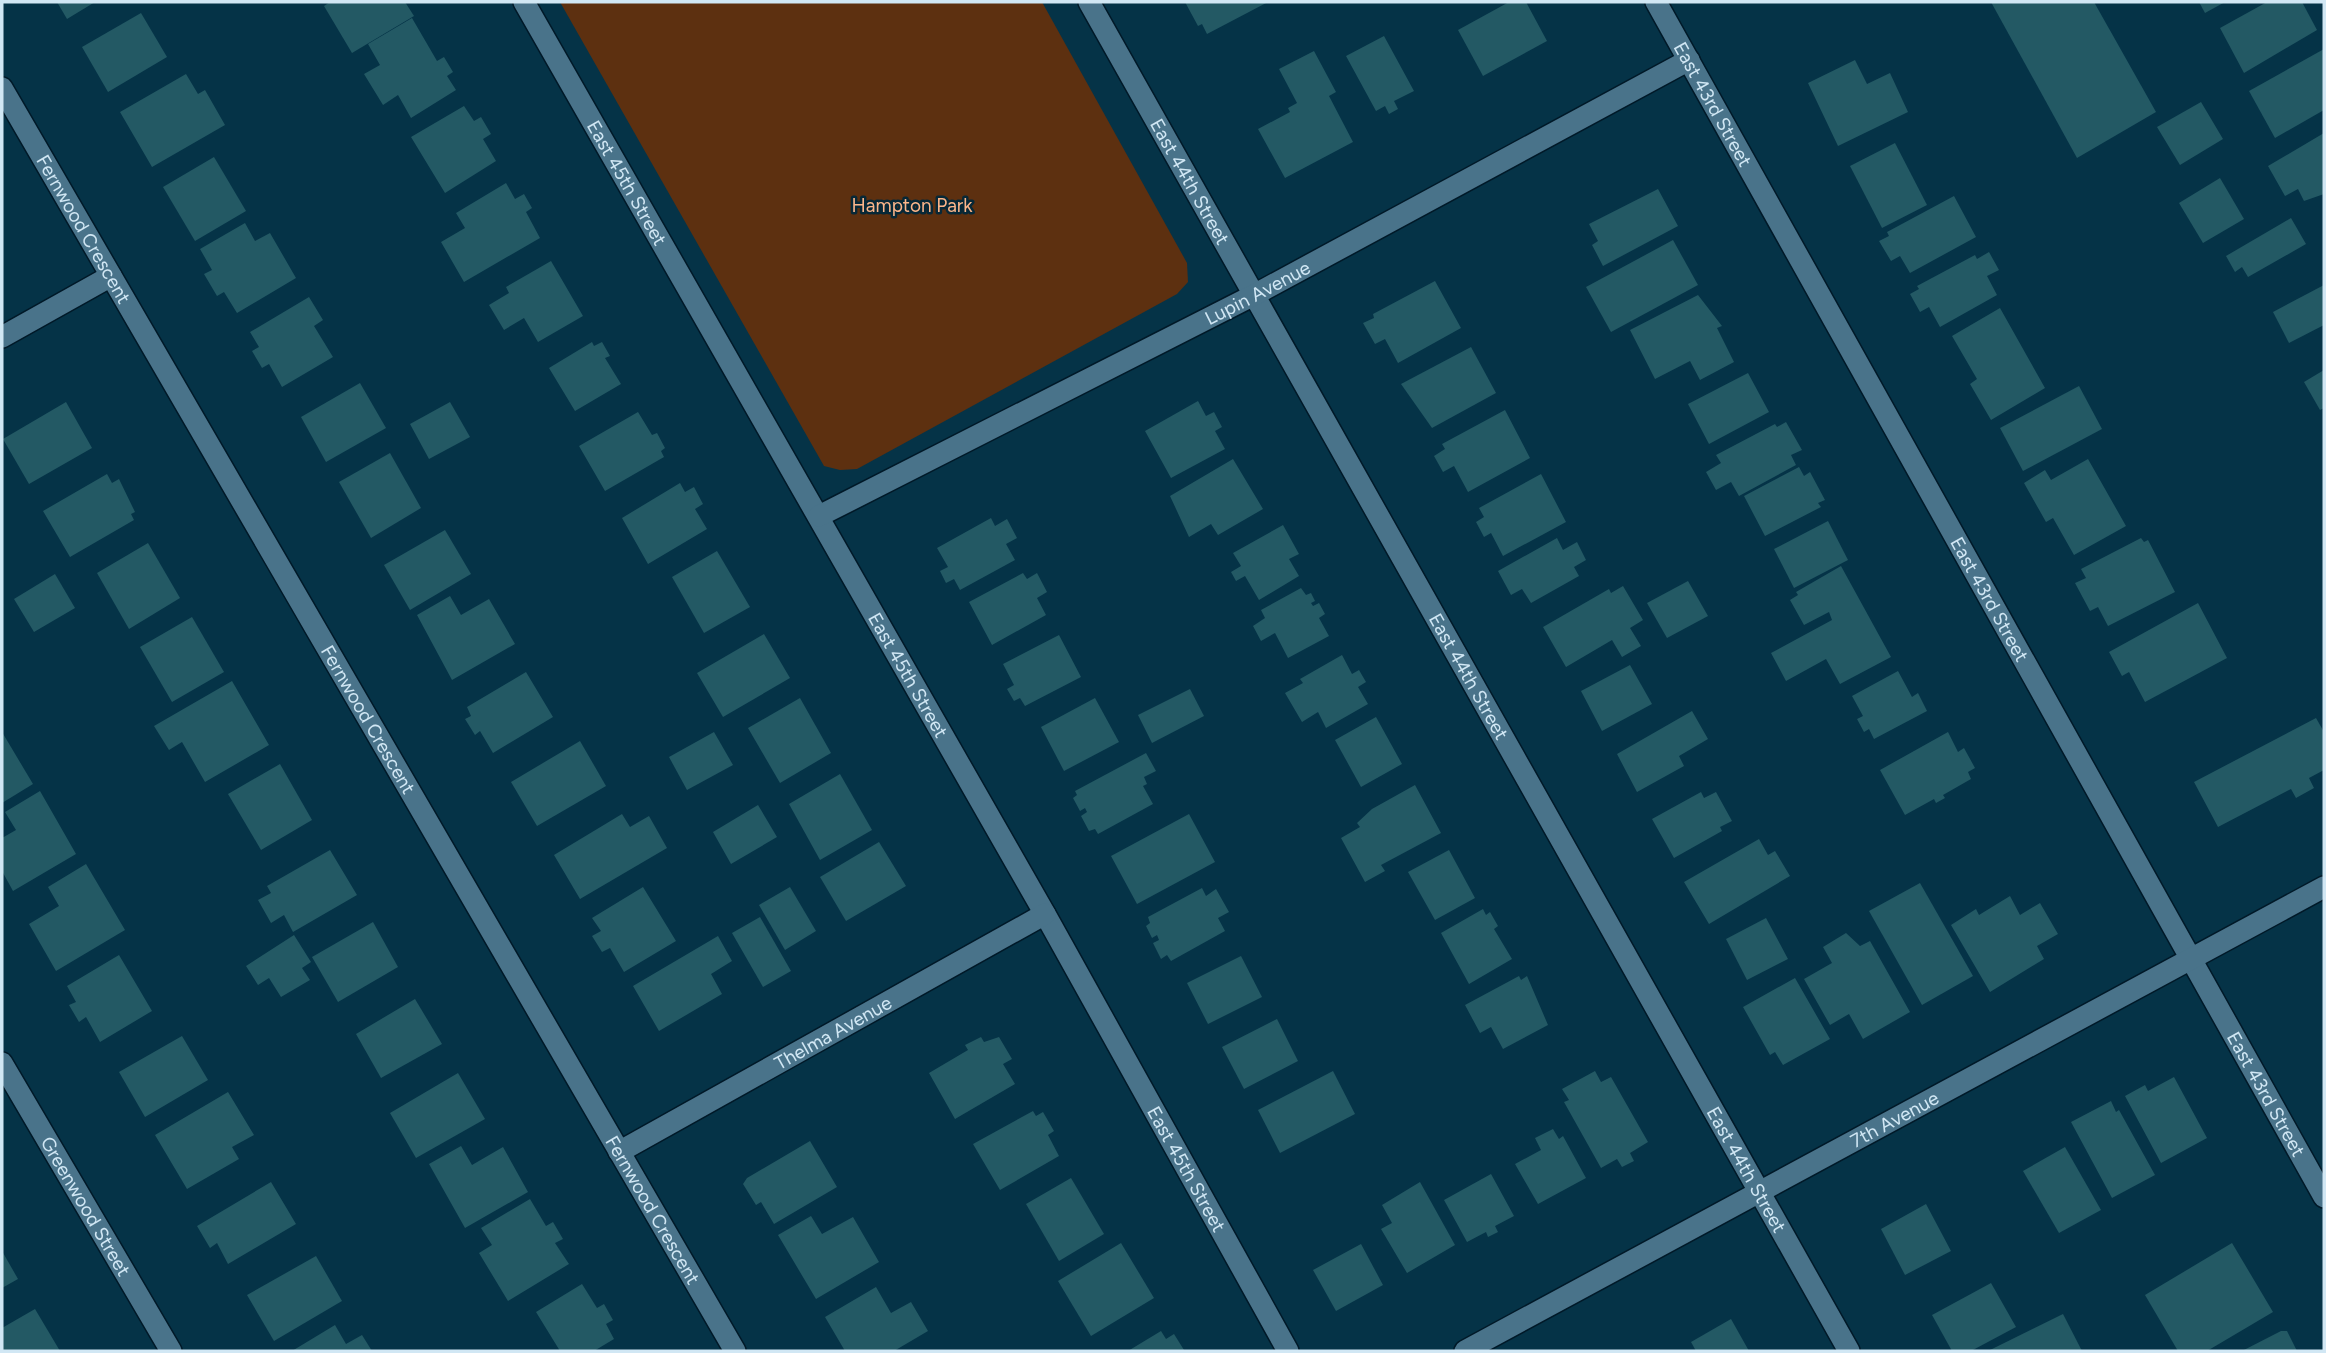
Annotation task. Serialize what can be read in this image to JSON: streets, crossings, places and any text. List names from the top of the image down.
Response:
{
  "streets": {
    "street": [
      "East 43rd Street",
      "East 45th Street",
      "East 44th Street",
      "Fernwood Crescent",
      "Lupin Avenue",
      "Thelma Avenue",
      "7th Avenue",
      "Greenwood Street"
    ]
  },
  "crossings": [
    ["East 43rd Street", "Lupin Avenue"],
    ["East 43rd Street", "7th Avenue"],
    ["East 45th Street", "Lupin Avenue"],
    ["East 45th Street", "Thelma Avenue"],
    ["East 44th Street", "Lupin Avenue"],
    ["East 44th Street", "7th Avenue"],
    ["Fernwood Crescent", "Thelma Avenue"]
  ],
  "parks": ["Hampton Park"]
}
